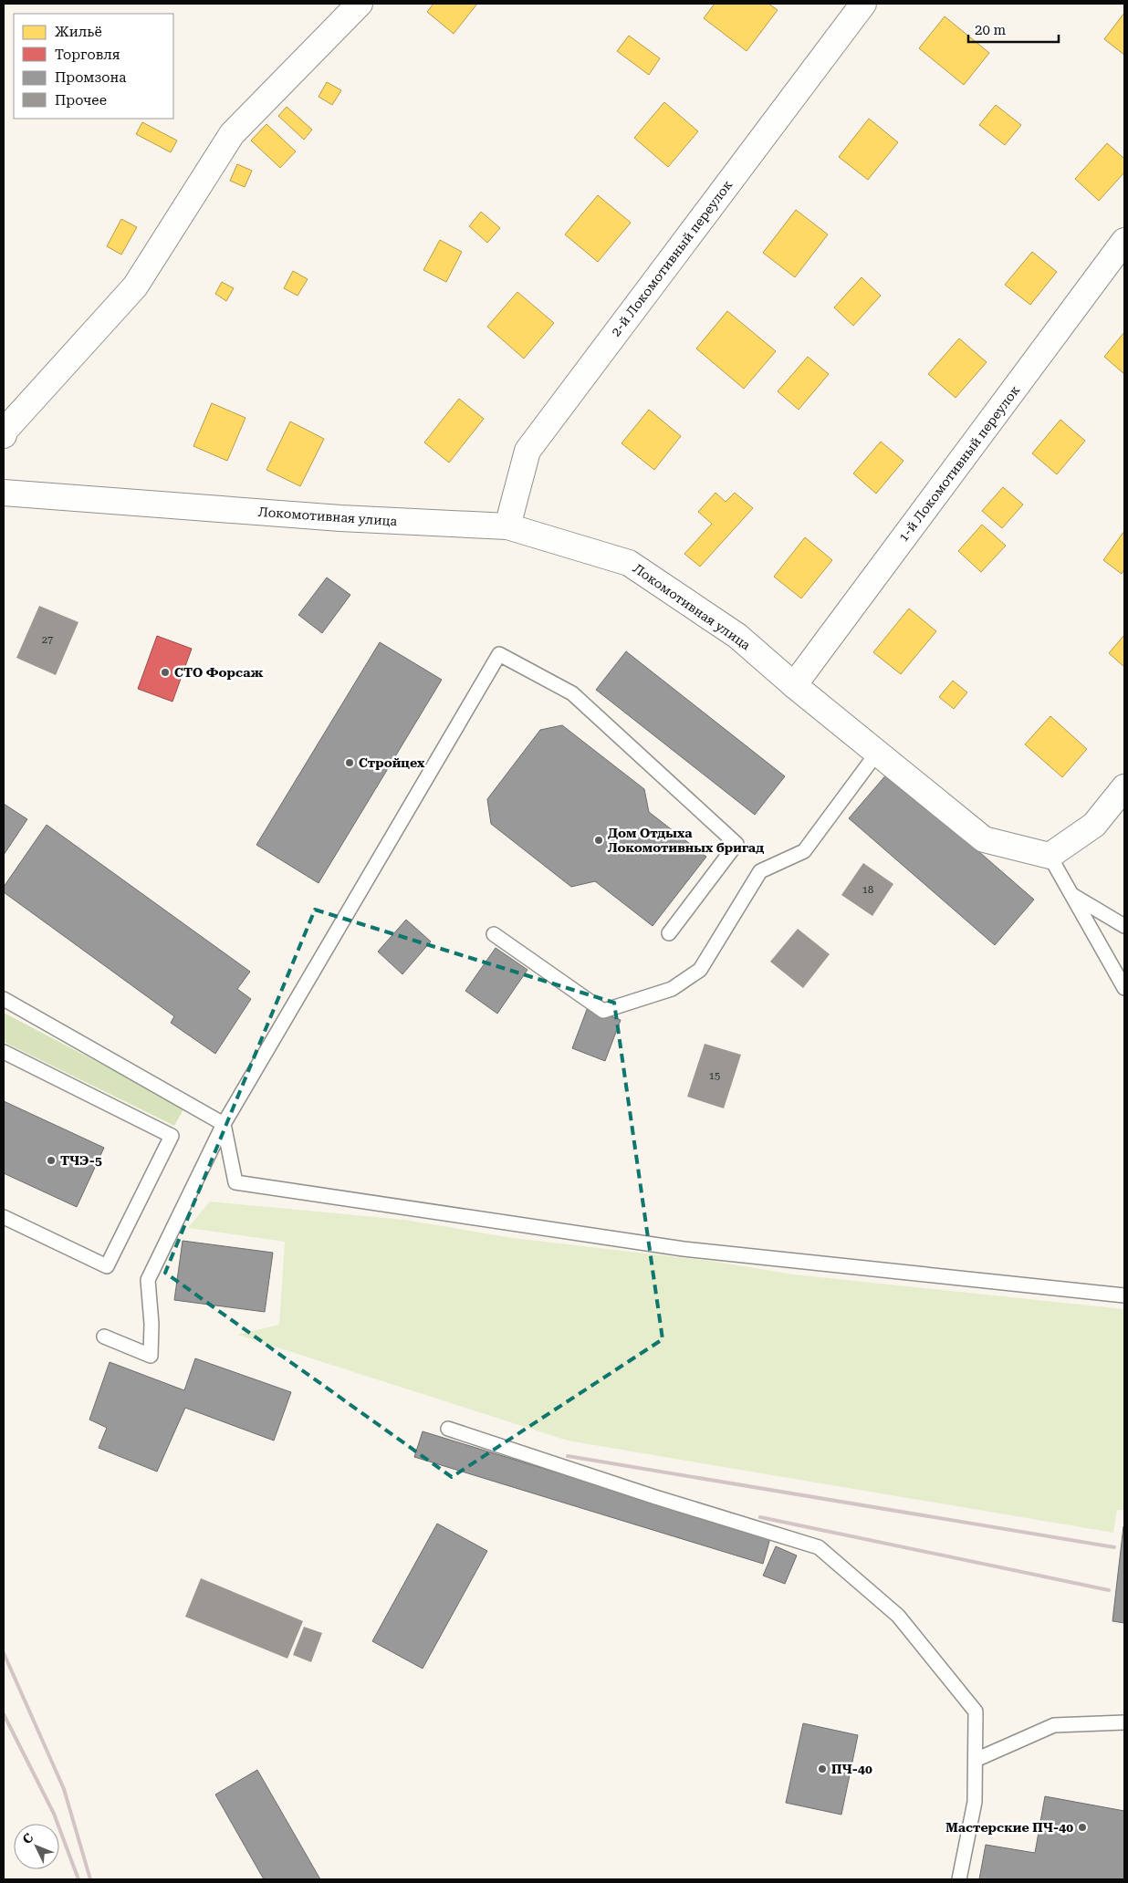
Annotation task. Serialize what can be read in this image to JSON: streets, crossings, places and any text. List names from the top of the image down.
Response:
{
  "streets": {
    "street": ["2-й Локомотивный переулок", "1-й Локомотивный переулок", "Локомотивная улица"]
  },
  "crossings": [
    ["2-й Локомотивный переулок", "Локомотивная улица"],
    ["1-й Локомотивный переулок", "Локомотивная улица"]
  ],
  "places": [
    "СТО Форсаж",
    "Стройцех",
    "Дом Отдыха Локомотивных бригад",
    "ТЧЭ-5",
    "ПЧ-40",
    "Мастерские ПЧ-40"
  ],
  "house_numbers": ["27", "18", "15"],
  "legend": [
    "Жильё",
    "Торговля",
    "Промзона",
    "Прочее"
  ],
  "scale_bar": "20 m",
  "north": "top left"
}
